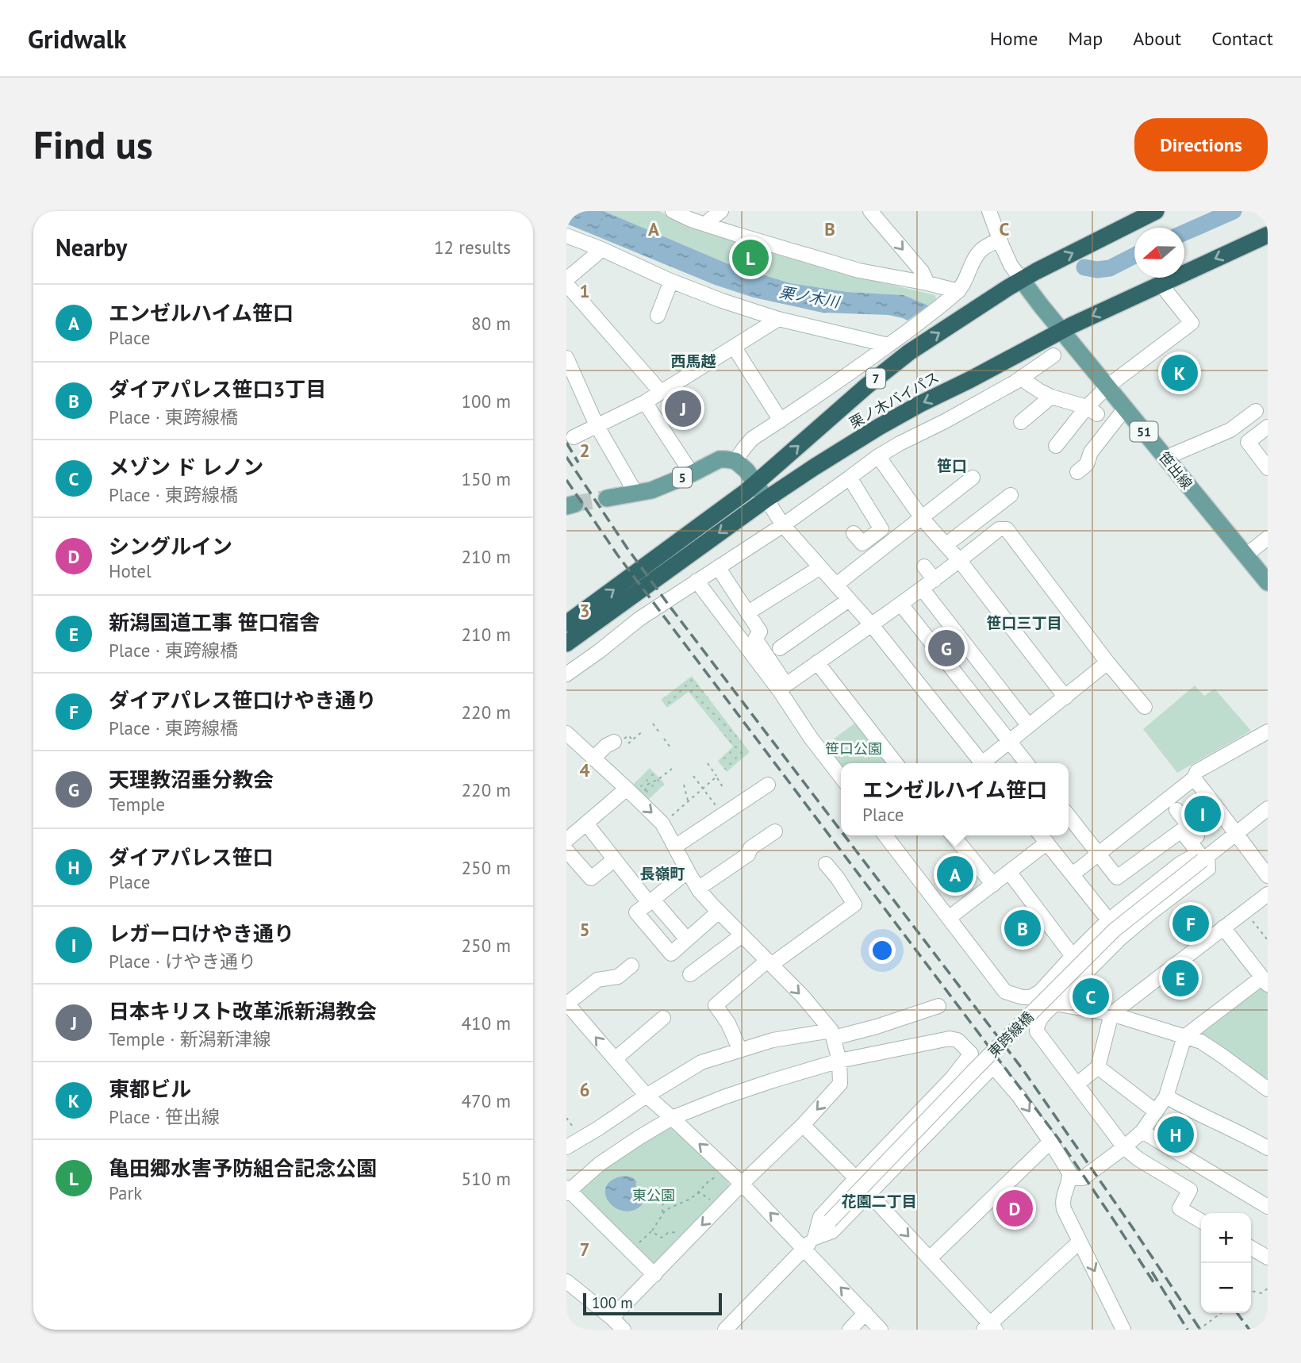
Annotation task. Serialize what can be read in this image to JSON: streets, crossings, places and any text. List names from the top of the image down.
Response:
{
  "streets": {
    "highway": ["7", "栗ノ木バイパス"],
    "main road": ["51", "笹出線", "5"],
    "street": ["東跨線橋"]
  },
  "crossings": [
    ["栗ノ木バイパス", "笹出線"]
  ],
  "districts": [
    "西馬越",
    "笹口",
    "笹口三丁目",
    "長嶺町",
    "花園二丁目"
  ],
  "water": ["栗ノ木川"],
  "parks": ["笹口公園", "東公園"],
  "scale_bar": "100 m",
  "north": "left",
  "page": {
    "header": "Gridwalk",
    "nav": [
      "Home",
      "Map",
      "About",
      "Contact"
    ],
    "buttons": "Directions",
    "title": "Find us",
    "heading": ["Nearby", "12 results"],
    "pins": [
      "L",
      "K",
      "J",
      "G",
      "I",
      "A",
      "F",
      "B",
      "E",
      "C",
      "H",
      "D"
    ],
    "list": [
      {
        "mark": "A",
        "name": "エンゼルハイム笹口",
        "note": "Place",
        "value": "80 m"
      },
      {
        "mark": "B",
        "name": "ダイアパレス笹口3丁目",
        "note": "Place · 東跨線橋",
        "value": "100 m"
      },
      {
        "mark": "C",
        "name": "メゾン ド レノン",
        "note": "Place · 東跨線橋",
        "value": "150 m"
      },
      {
        "mark": "D",
        "name": "シングルイン",
        "note": "Hotel",
        "value": "210 m"
      },
      {
        "mark": "E",
        "name": "新潟国道工事 笹口宿舎",
        "note": "Place · 東跨線橋",
        "value": "210 m"
      },
      {
        "mark": "F",
        "name": "ダイアパレス笹口けやき通り",
        "note": "Place · 東跨線橋",
        "value": "220 m"
      },
      {
        "mark": "G",
        "name": "天理教沼垂分教会",
        "note": "Temple",
        "value": "220 m"
      },
      {
        "mark": "H",
        "name": "ダイアパレス笹口",
        "note": "Place",
        "value": "250 m"
      },
      {
        "mark": "I",
        "name": "レガーロけやき通り",
        "note": "Place · けやき通り",
        "value": "250 m"
      },
      {
        "mark": "J",
        "name": "日本キリスト改革派新潟教会",
        "note": "Temple · 新潟新津線",
        "value": "410 m"
      },
      {
        "mark": "K",
        "name": "東都ビル",
        "note": "Place · 笹出線",
        "value": "470 m"
      },
      {
        "mark": "L",
        "name": "亀田郷水害予防組合記念公園",
        "note": "Park",
        "value": "510 m"
      }
    ],
    "popup": ["エンゼルハイム笹口", "Place"],
    "map_buttons": ["+", "−"],
    "scale": "100 m"
  },
  "grid": {
    "columns": ["A", "B", "C"],
    "rows": [
      "1",
      "2",
      "3",
      "4",
      "5",
      "6",
      "7"
    ]
  }
}
